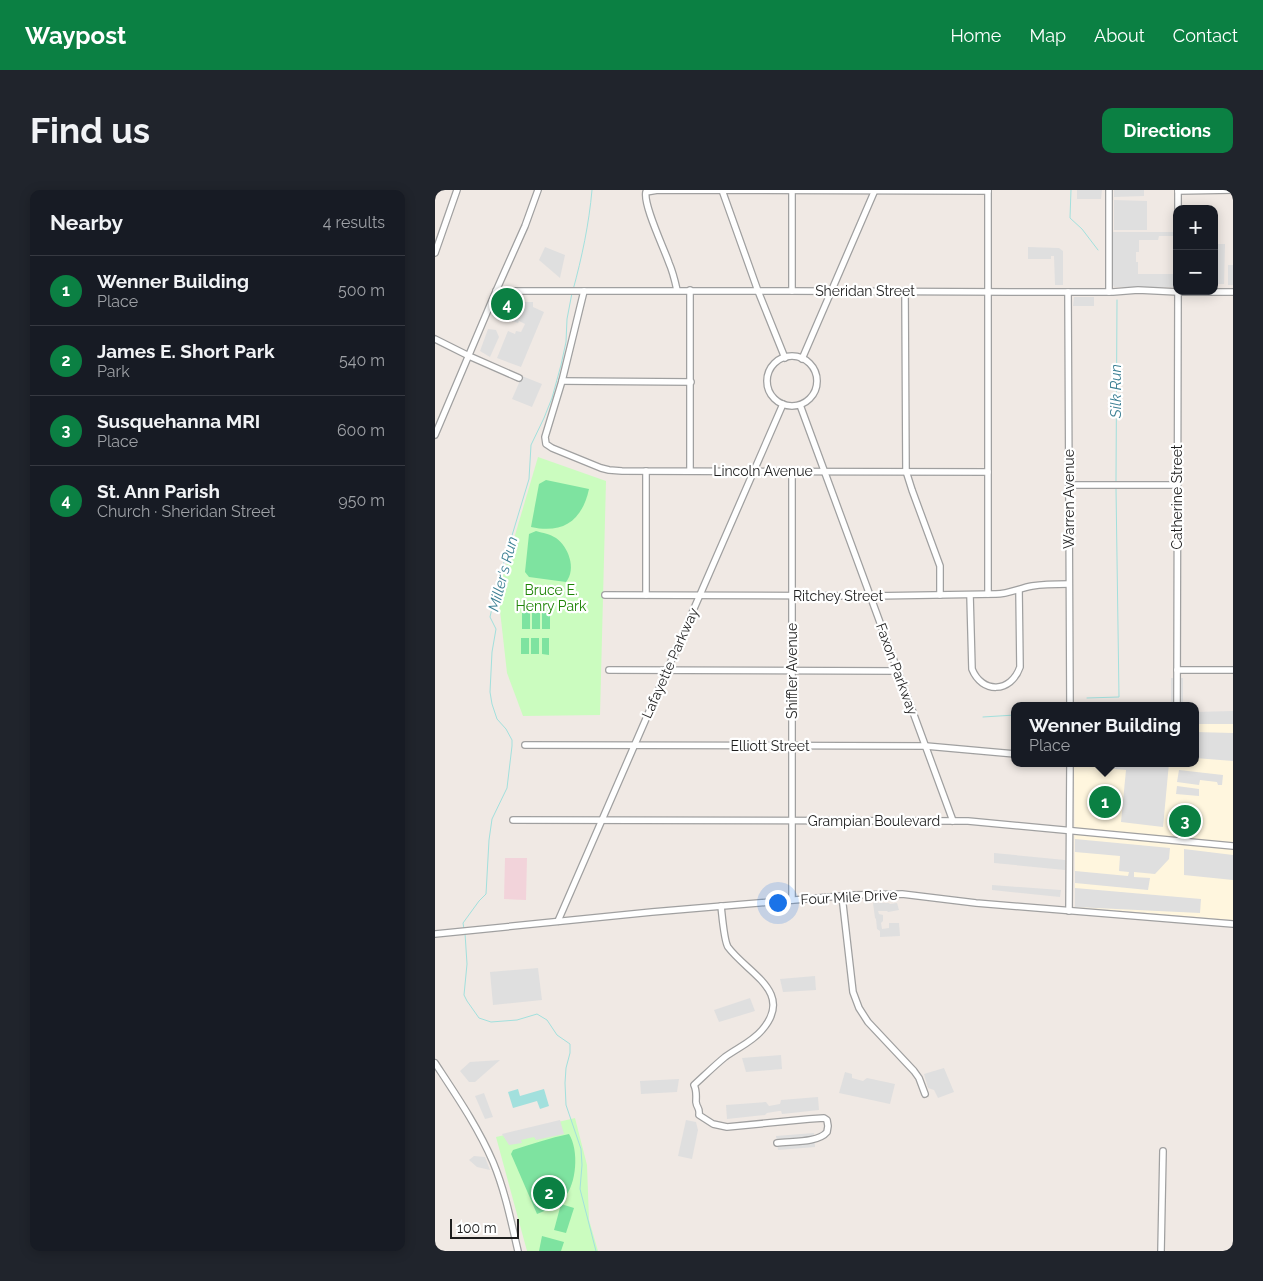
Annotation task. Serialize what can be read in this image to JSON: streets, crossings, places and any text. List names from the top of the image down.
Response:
{
  "streets": {
    "street": [
      "Sheridan Street",
      "Lincoln Avenue",
      "Catherine Street",
      "Warren Avenue",
      "Ritchey Street",
      "Lafayette Parkway",
      "Faxon Parkway",
      "Shiffler Avenue",
      "Elliott Street",
      "Grampian Boulevard",
      "Four Mile Drive"
    ]
  },
  "crossings": [
    ["Sheridan Street", "Warren Avenue"],
    ["Lincoln Avenue", "Lafayette Parkway"],
    ["Lincoln Avenue", "Faxon Parkway"],
    ["Lincoln Avenue", "Shiffler Avenue"],
    ["Warren Avenue", "Ritchey Street"],
    ["Ritchey Street", "Lafayette Parkway"],
    ["Ritchey Street", "Faxon Parkway"],
    ["Ritchey Street", "Shiffler Avenue"],
    ["Lafayette Parkway", "Faxon Parkway"],
    ["Lafayette Parkway", "Elliott Street"],
    ["Lafayette Parkway", "Grampian Boulevard"],
    ["Lafayette Parkway", "Four Mile Drive"],
    ["Faxon Parkway", "Elliott Street"],
    ["Faxon Parkway", "Grampian Boulevard"],
    ["Shiffler Avenue", "Elliott Street"],
    ["Shiffler Avenue", "Grampian Boulevard"],
    ["Shiffler Avenue", "Four Mile Drive"]
  ],
  "water": ["Silk Run", "Miller's Run"],
  "parks": ["Bruce E. Henry Park"],
  "scale_bar": "100 m",
  "page": {
    "header": "Waypost",
    "nav": [
      "Home",
      "Map",
      "About",
      "Contact"
    ],
    "buttons": "Directions",
    "title": "Find us",
    "heading": ["Nearby", "4 results"],
    "map_buttons": ["+", "−"],
    "list": [
      {
        "mark": "1",
        "name": "Wenner Building",
        "note": "Place",
        "value": "500 m"
      },
      {
        "mark": "2",
        "name": "James E. Short Park",
        "note": "Park",
        "value": "540 m"
      },
      {
        "mark": "3",
        "name": "Susquehanna MRI",
        "note": "Place",
        "value": "600 m"
      },
      {
        "mark": "4",
        "name": "St. Ann Parish",
        "note": "Church · Sheridan Street",
        "value": "950 m"
      }
    ],
    "pins": [
      "4",
      "1",
      "3",
      "2"
    ],
    "popup": ["Wenner Building", "Place"],
    "scale": "100 m"
  }
}
